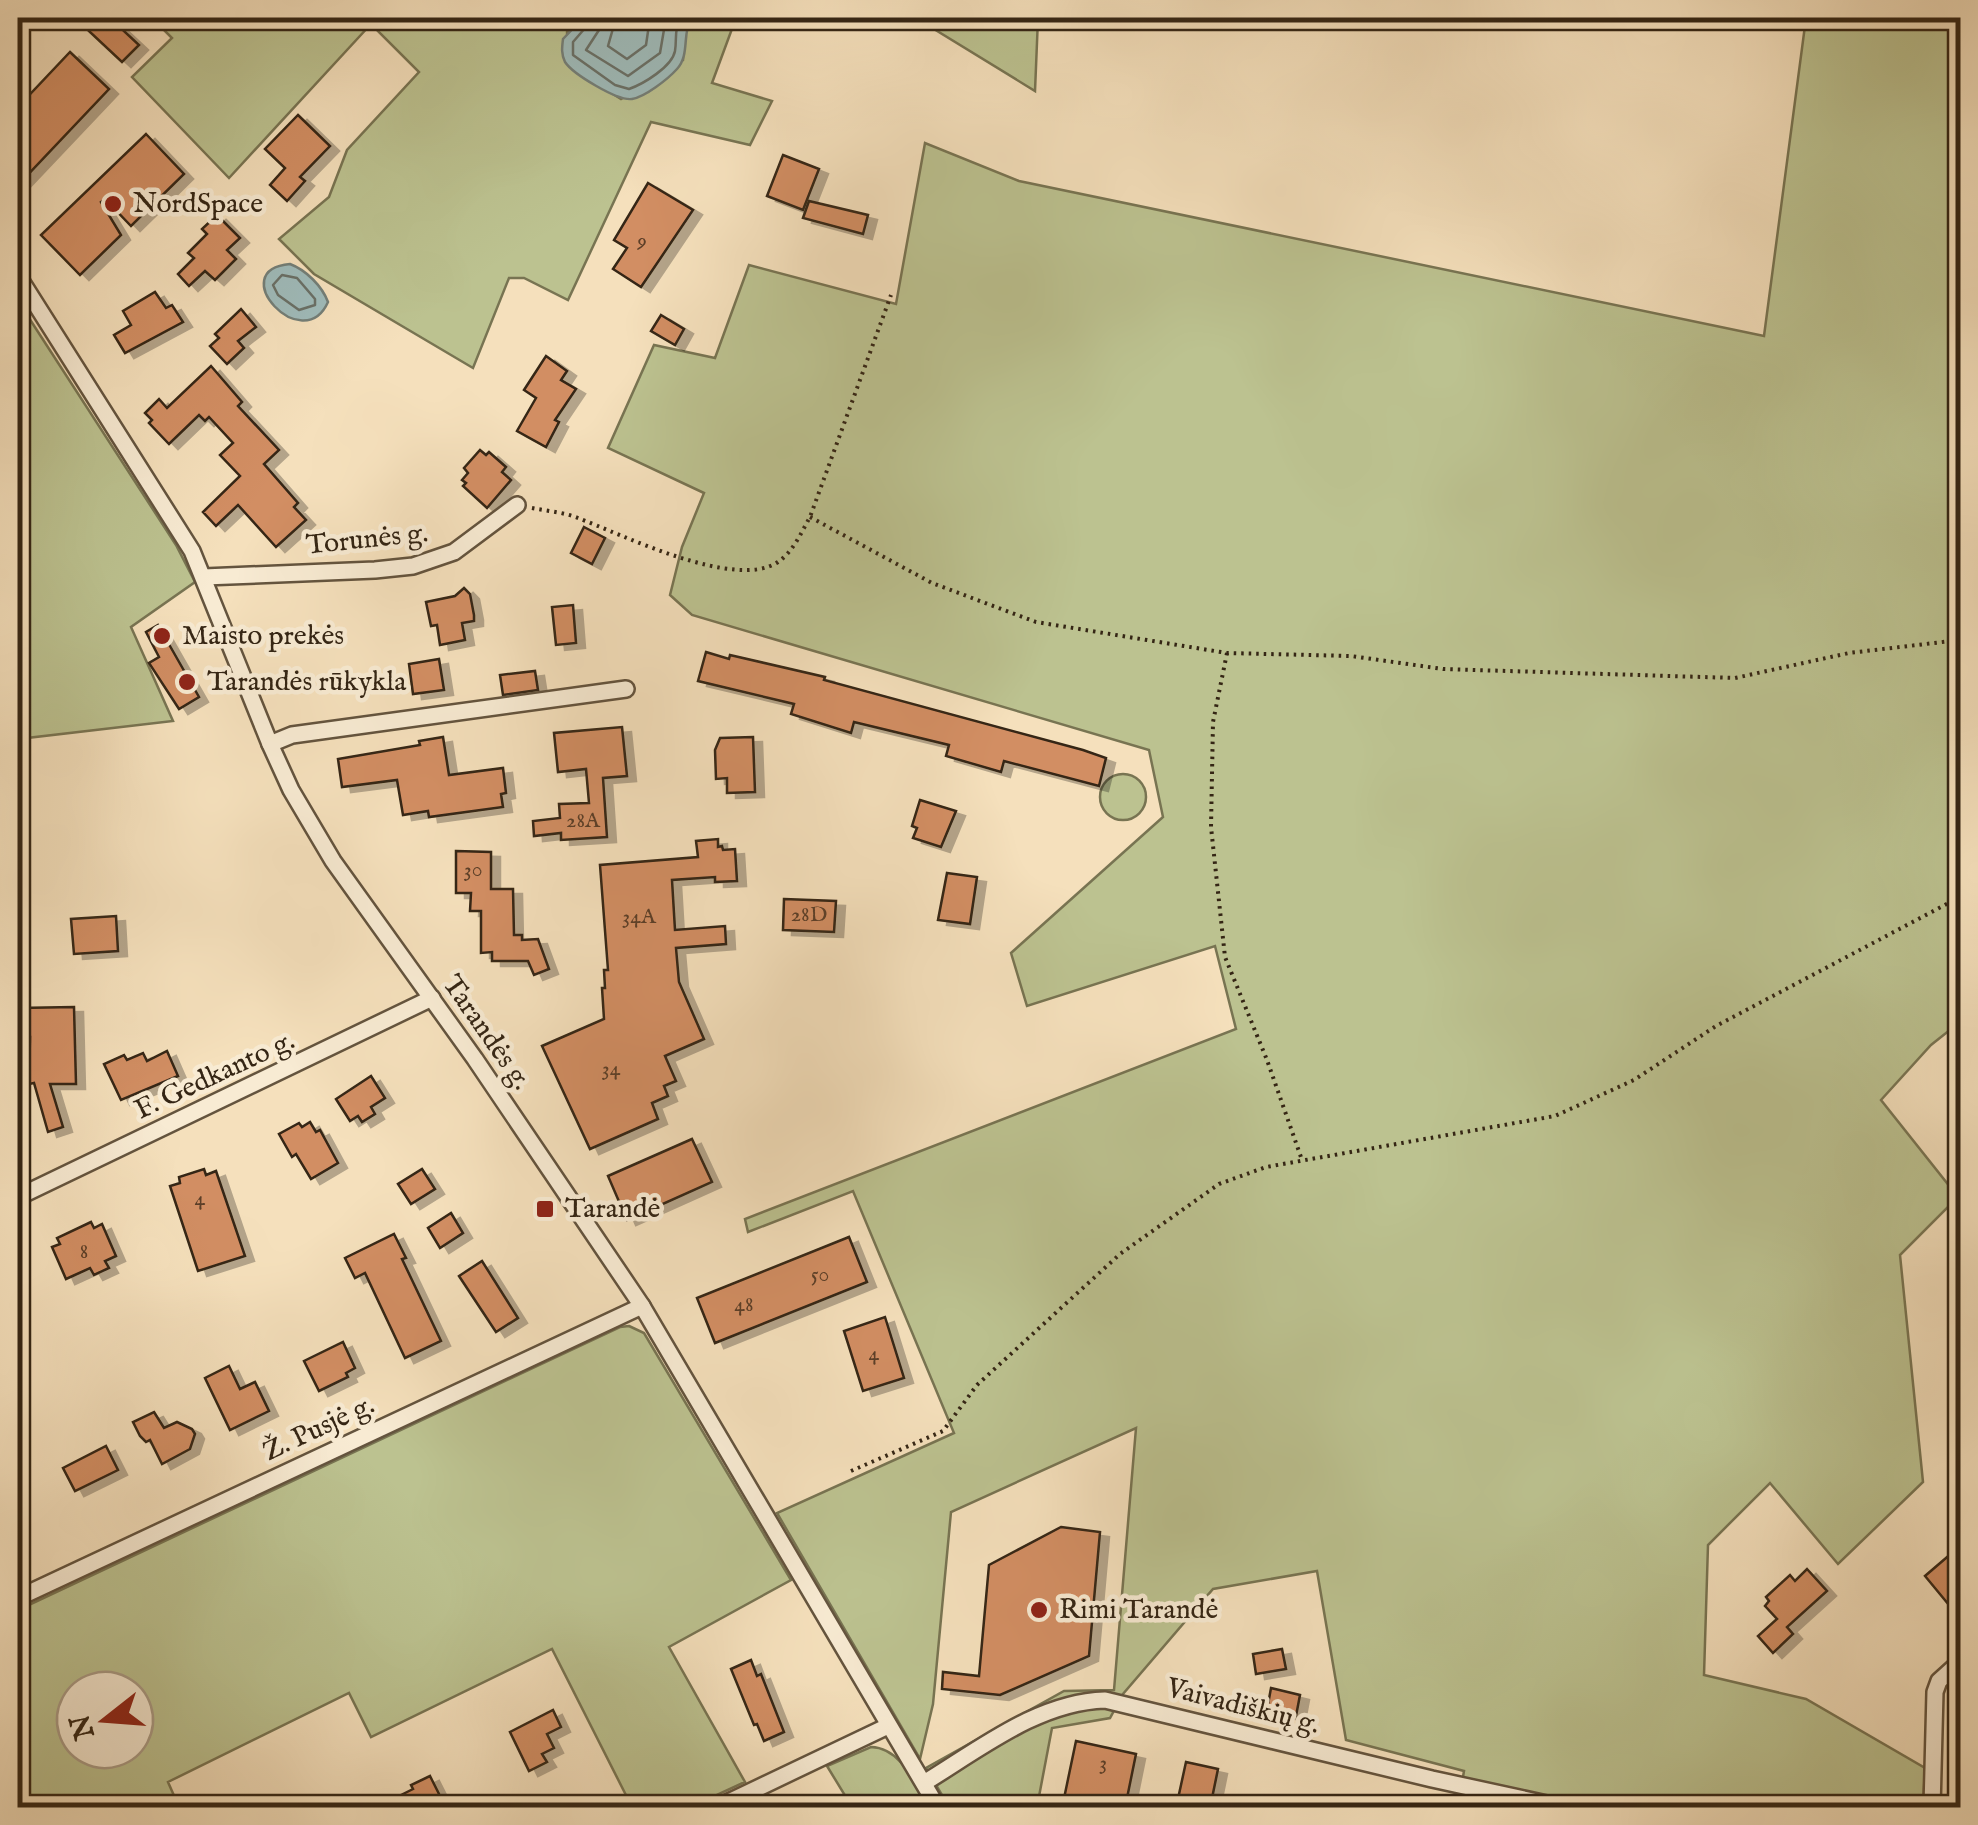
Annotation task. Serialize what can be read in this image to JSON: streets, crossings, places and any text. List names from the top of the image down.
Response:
{
  "streets": {
    "street": [
      "Torunės g.",
      "Tarandės g.",
      "F. Gedkanto g.",
      "Ž. Pusjė g.",
      "Vaivadiškių g."
    ]
  },
  "crossings": [
    ["Torunės g.", "Tarandės g."],
    ["Tarandės g.", "F. Gedkanto g."],
    ["Tarandės g.", "Ž. Pusjė g."],
    ["Tarandės g.", "Vaivadiškių g."]
  ],
  "places": {
    "other": [
      "NordSpace",
      "Maisto prekės",
      "Tarandės rūkykla",
      "Rimi Tarandė"
    ],
    "transit": ["Tarandė"]
  },
  "house_numbers": [
    "9",
    "28A",
    "30",
    "28D",
    "34A",
    "34",
    "4",
    "8",
    "50",
    "48",
    "4",
    "3"
  ],
  "north": "left"
}
